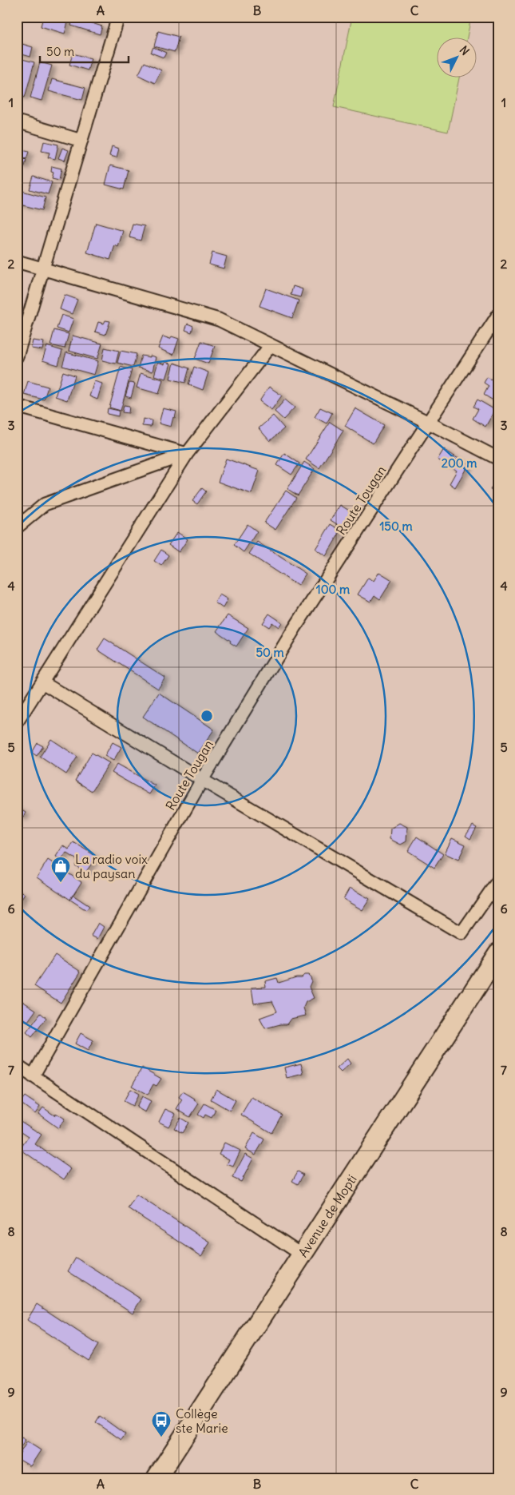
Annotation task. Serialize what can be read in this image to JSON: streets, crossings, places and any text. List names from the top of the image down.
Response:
{
  "streets": {
    "main road": ["Avenue de Mopti"],
    "street": ["Route Tougan"]
  },
  "places": {
    "shop": ["La radio voix du paysan"],
    "bus stop": ["Collège ste Marie"]
  },
  "scale_bar": "50 m",
  "north": "top right",
  "grid": {
    "columns": ["A", "B", "C"],
    "rows": [
      "1",
      "2",
      "3",
      "4",
      "5",
      "6",
      "7",
      "8",
      "9"
    ]
  },
  "rings": [
    "200 m",
    "150 m",
    "100 m",
    "50 m"
  ]
}
